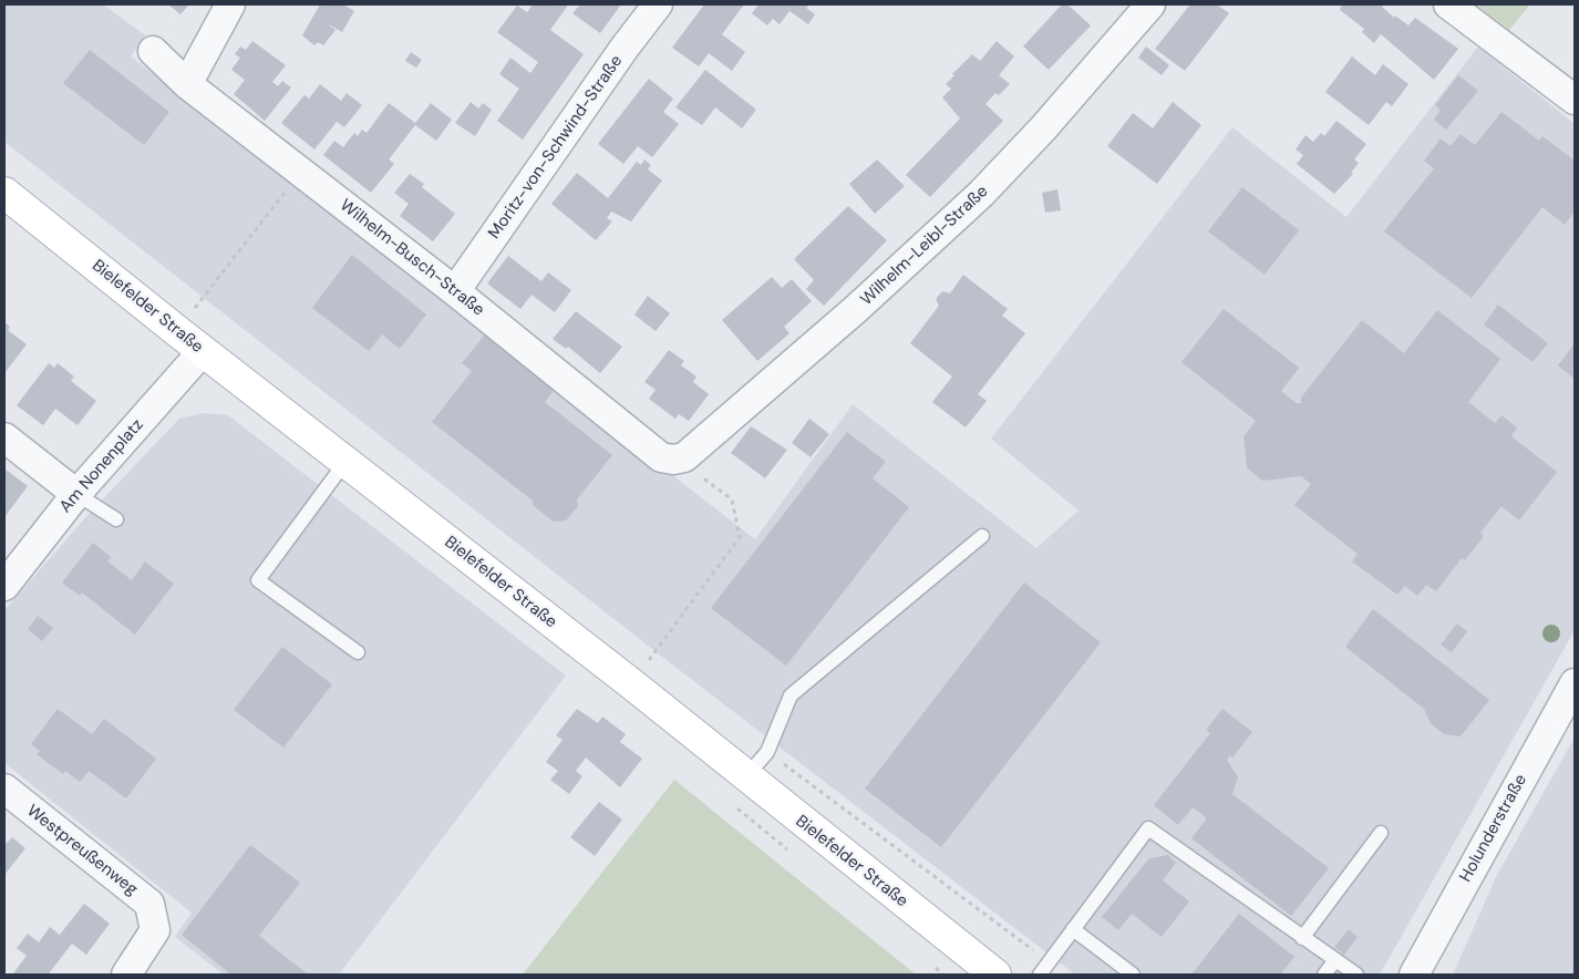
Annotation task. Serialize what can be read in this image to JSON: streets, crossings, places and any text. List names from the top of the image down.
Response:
{
  "streets": {
    "main road": ["Bielefelder Straße"],
    "street": [
      "Moritz-von-Schwind-Straße",
      "Wilhelm-Leibl-Straße",
      "Wilhelm-Busch-Straße",
      "Am Nonenplatz",
      "Holunderstraße",
      "Westpreußenweg"
    ]
  },
  "crossings": [
    ["Moritz-von-Schwind-Straße", "Wilhelm-Busch-Straße"],
    ["Wilhelm-Leibl-Straße", "Wilhelm-Busch-Straße"],
    ["Bielefelder Straße", "Am Nonenplatz"]
  ]
}
